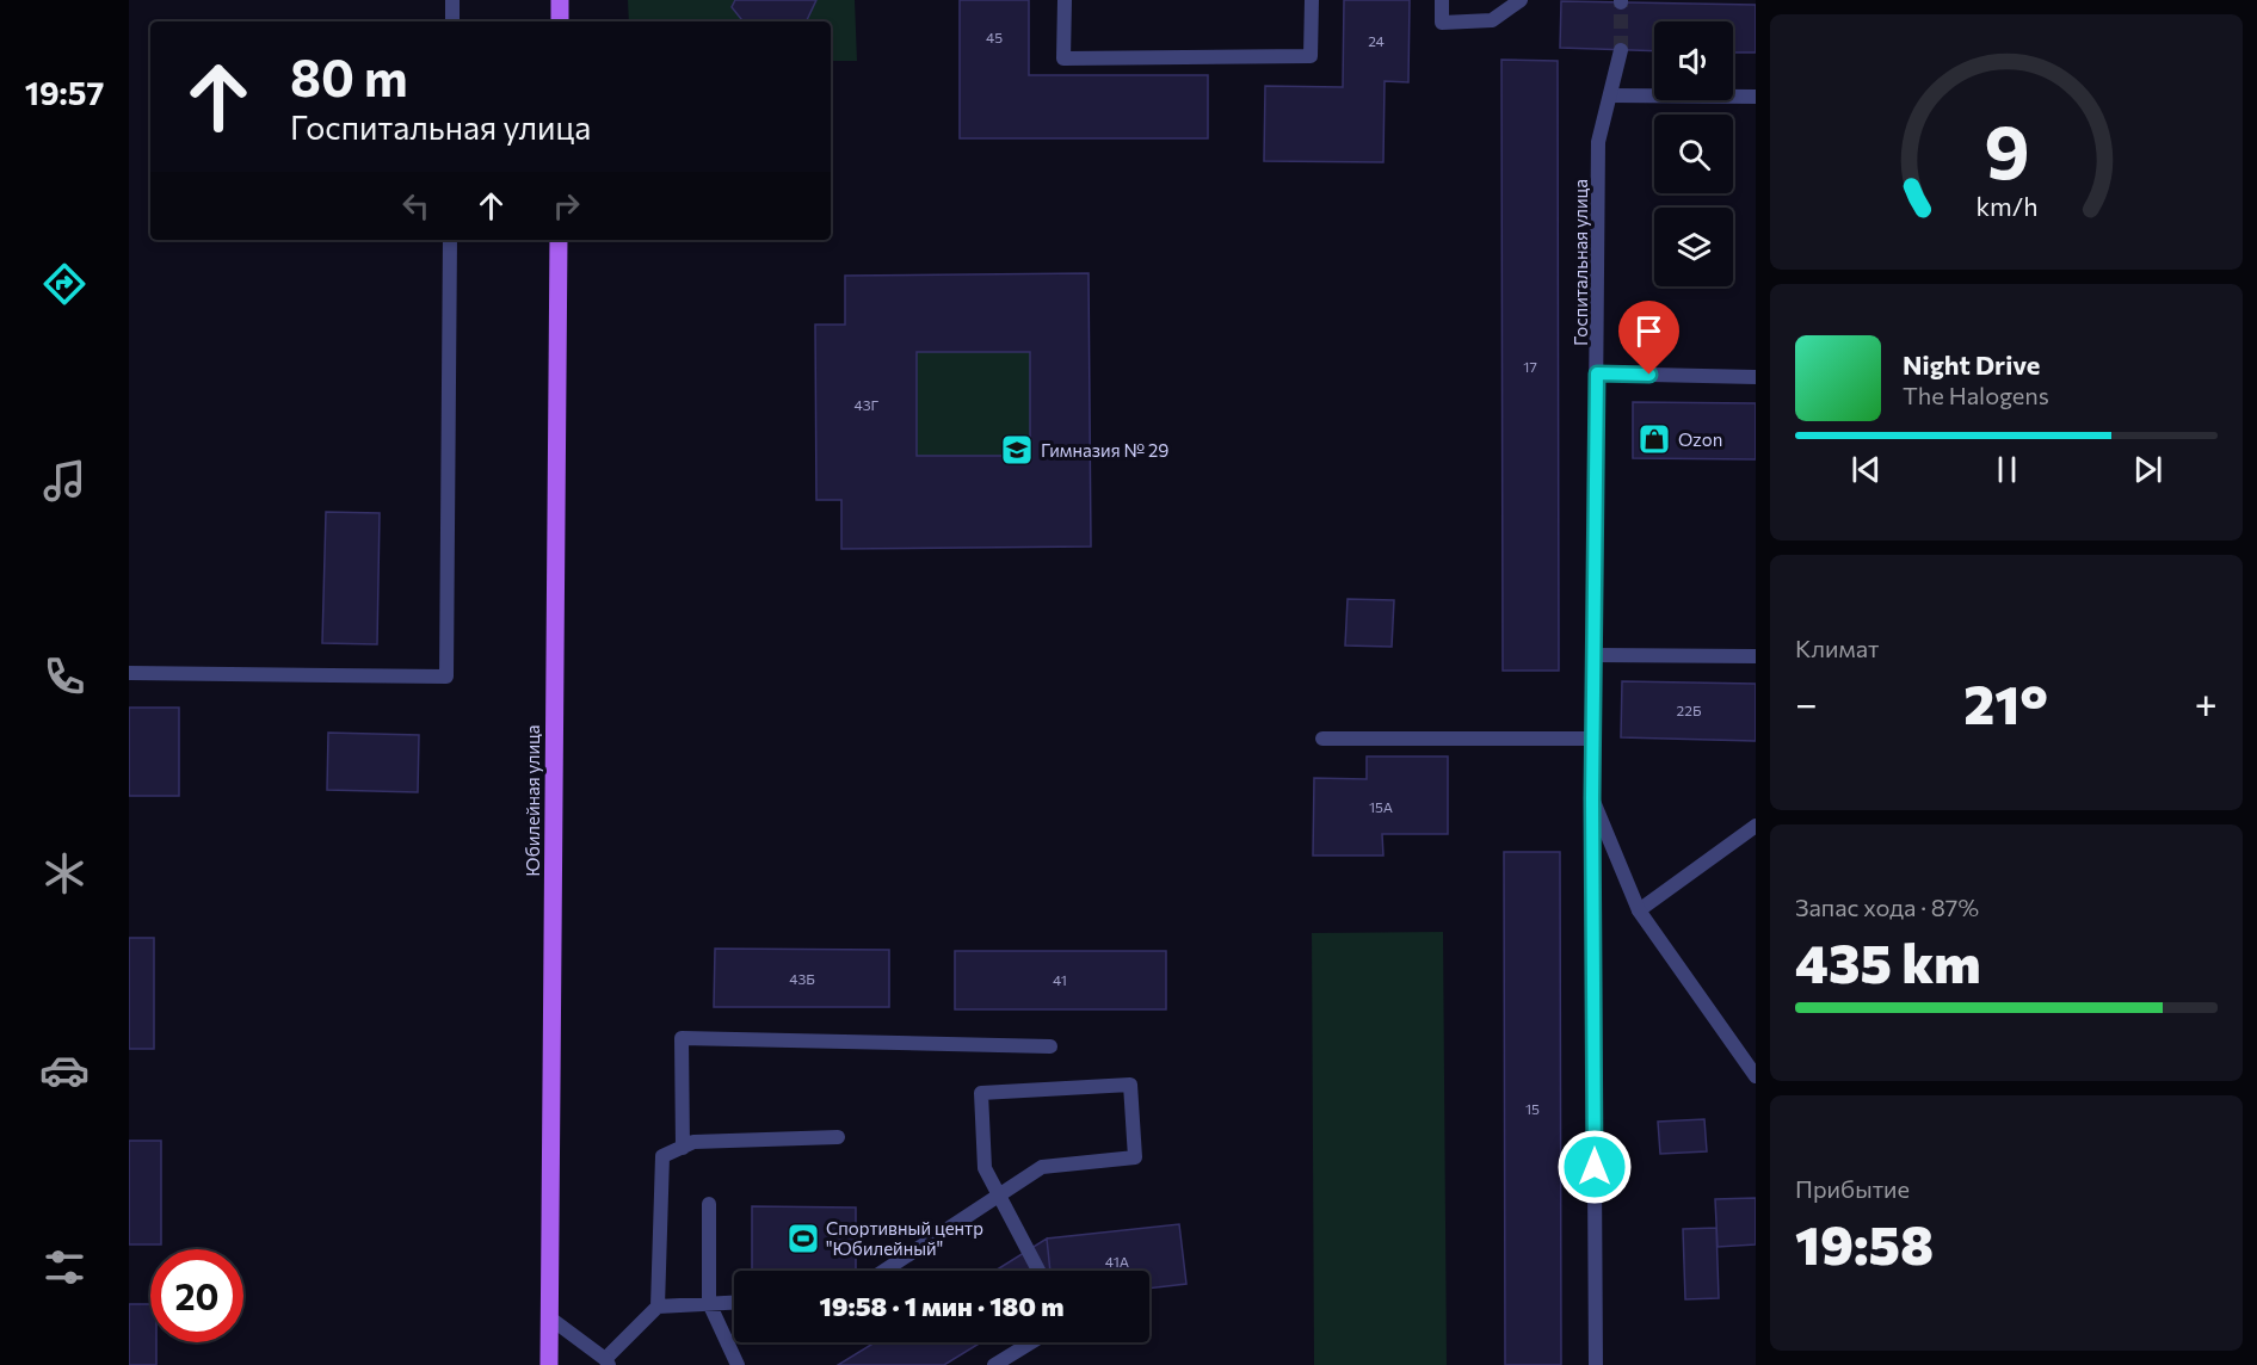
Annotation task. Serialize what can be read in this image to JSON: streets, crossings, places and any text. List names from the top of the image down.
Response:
{
  "streets": {
    "main road": ["Юбилейная улица"],
    "street": ["Госпитальная улица"]
  },
  "places": {
    "shop": ["Ozon"],
    "school or university": ["Гимназия № 29"],
    "sports": ["Спортивный центр \"Юбилейный\""]
  },
  "house_numbers": [
    "45",
    "24",
    "17",
    "43Г",
    "22Б",
    "15А",
    "43Б",
    "41",
    "15",
    "41А"
  ],
  "page": {
    "tabs": "19:57",
    "turn": ["80 m", "Госпитальная улица"],
    "song": ["Night Drive", "The Halogens"],
    "tile": [
      "Климат",
      ["Запас хода · 87%", "435 km"],
      ["Прибытие", "19:58"]
    ],
    "heat": ["−", "21°", "+"],
    "limit": "20",
    "trip": "19:58 · 1 мин · 180 m",
    "gauge": ["9", "km/h"]
  }
}
